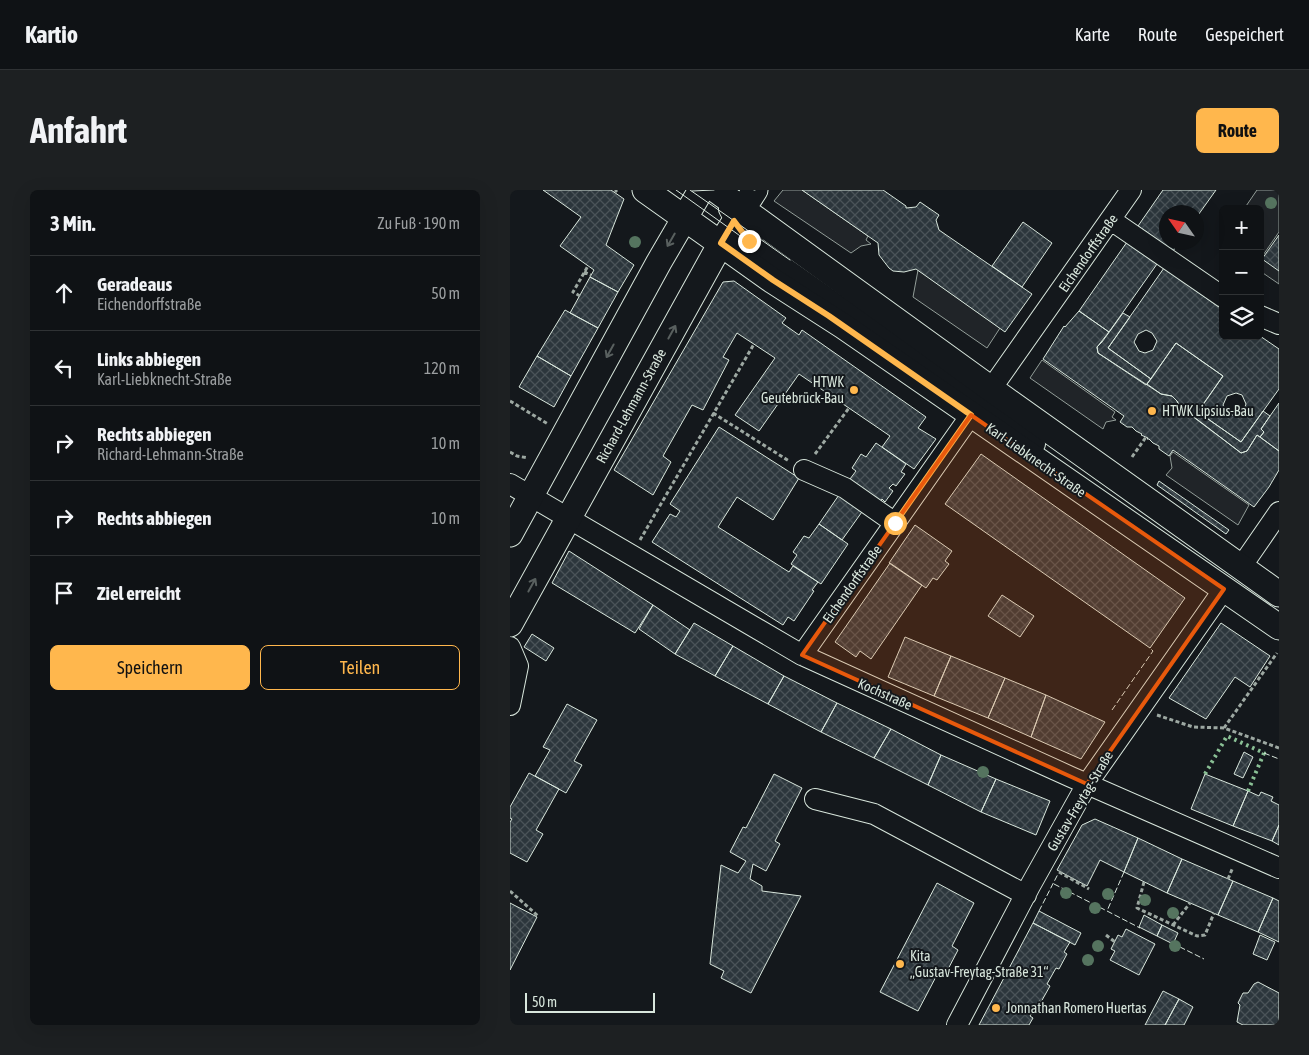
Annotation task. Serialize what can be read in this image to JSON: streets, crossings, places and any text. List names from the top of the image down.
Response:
{
  "streets": {
    "main road": ["Richard-Lehmann-Straße", "Karl-Liebknecht-Straße"],
    "street": ["Eichendorffstraße", "Kochstraße", "Gustav-Freytag-Straße"]
  },
  "crossings": [
    ["Eichendorffstraße", "Karl-Liebknecht-Straße"],
    ["Eichendorffstraße", "Kochstraße"],
    ["Richard-Lehmann-Straße", "Karl-Liebknecht-Straße"],
    ["Richard-Lehmann-Straße", "Kochstraße"],
    ["Karl-Liebknecht-Straße", "Gustav-Freytag-Straße"],
    ["Kochstraße", "Gustav-Freytag-Straße"]
  ],
  "places": [
    "HTWK Geutebrück-Bau",
    "HTWK Lipsius-Bau",
    "Kita „Gustav-Freytag-Straße 31“",
    "Jonnathan Romero Huertas"
  ],
  "scale_bar": "50 m",
  "north": "top left",
  "page": {
    "header": "Kartio",
    "nav": ["Karte", "Route", "Gespeichert"],
    "buttons": [
      "Route",
      ["Speichern", "Teilen"]
    ],
    "title": "Anfahrt",
    "heading": ["3 Min.", "Zu Fuß · 190 m"],
    "map_buttons": ["+", "−"],
    "list": [
      ["Geradeaus", "Eichendorffstraße", "50 m"],
      ["Links abbiegen", "Karl-Liebknecht-Straße", "120 m"],
      ["Rechts abbiegen", "Richard-Lehmann-Straße", "10 m"],
      ["Rechts abbiegen", "10 m"],
      "Ziel erreicht"
    ],
    "scale": "50 m"
  }
}
